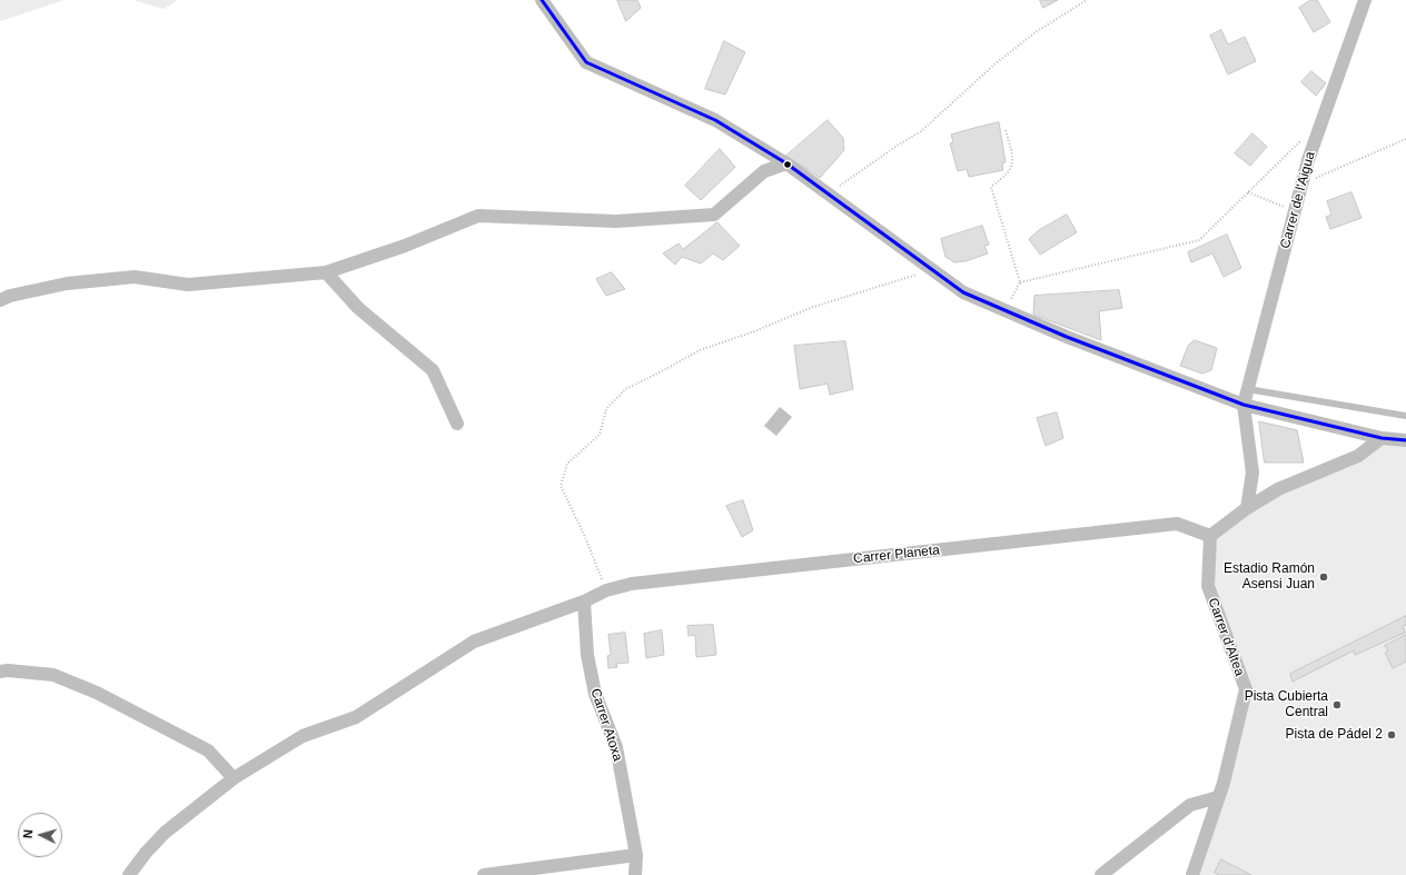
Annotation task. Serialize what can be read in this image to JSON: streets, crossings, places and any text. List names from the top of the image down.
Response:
{
  "streets": {
    "street": [
      "Carrer de l'Aigua",
      "Carrer Planeta",
      "Carrer d'Altea",
      "Carrer Atoxa"
    ]
  },
  "crossings": [
    ["Carrer Planeta", "Carrer d'Altea"],
    ["Carrer Planeta", "Carrer Atoxa"]
  ],
  "places": ["Estadio Ramón Asensi Juan", "Pista Cubierta Central", "Pista de Pádel 2"],
  "north": "left"
}
